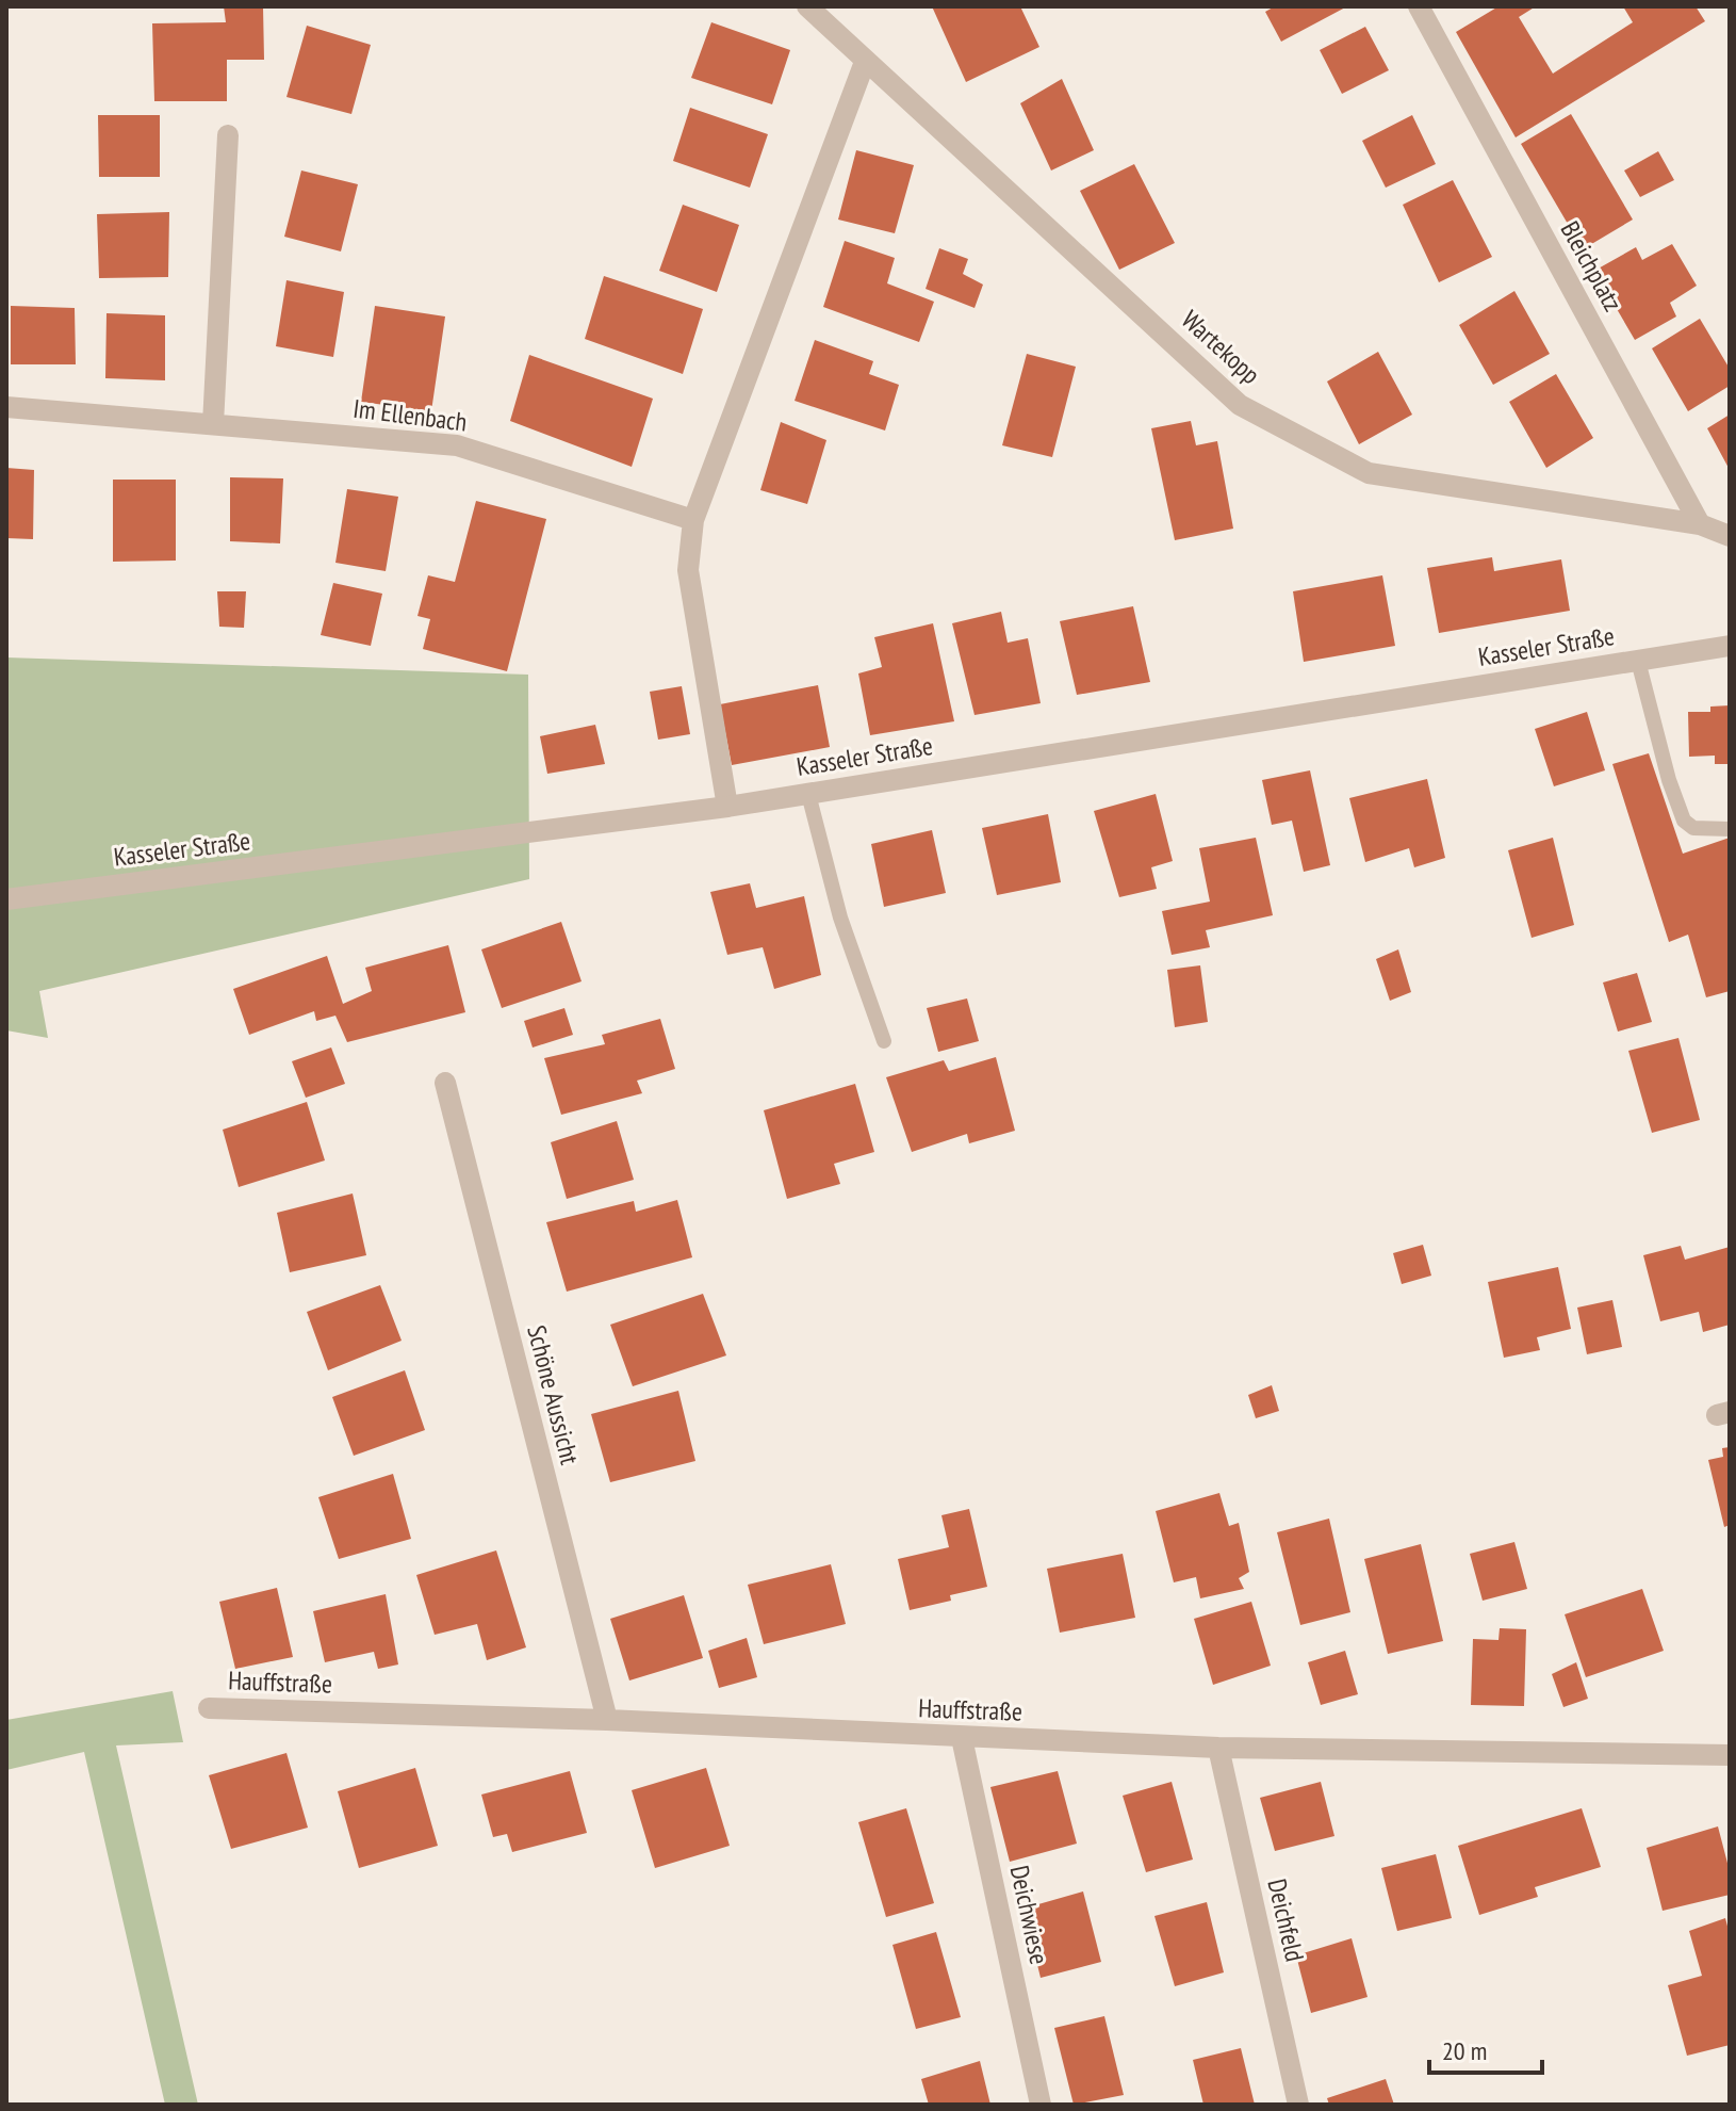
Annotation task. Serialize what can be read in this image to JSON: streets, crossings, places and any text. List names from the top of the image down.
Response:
{
  "streets": {
    "street": [
      "Bleichplatz",
      "Wartekopp",
      "Im Ellenbach",
      "Kasseler Straße",
      "Schöne Aussicht",
      "Hauffstraße",
      "Deichwiese",
      "Deichfeld"
    ]
  },
  "crossings": [
    ["Bleichplatz", "Wartekopp"],
    ["Schöne Aussicht", "Hauffstraße"],
    ["Hauffstraße", "Deichwiese"],
    ["Hauffstraße", "Deichfeld"]
  ],
  "scale_bar": "20 m"
}
